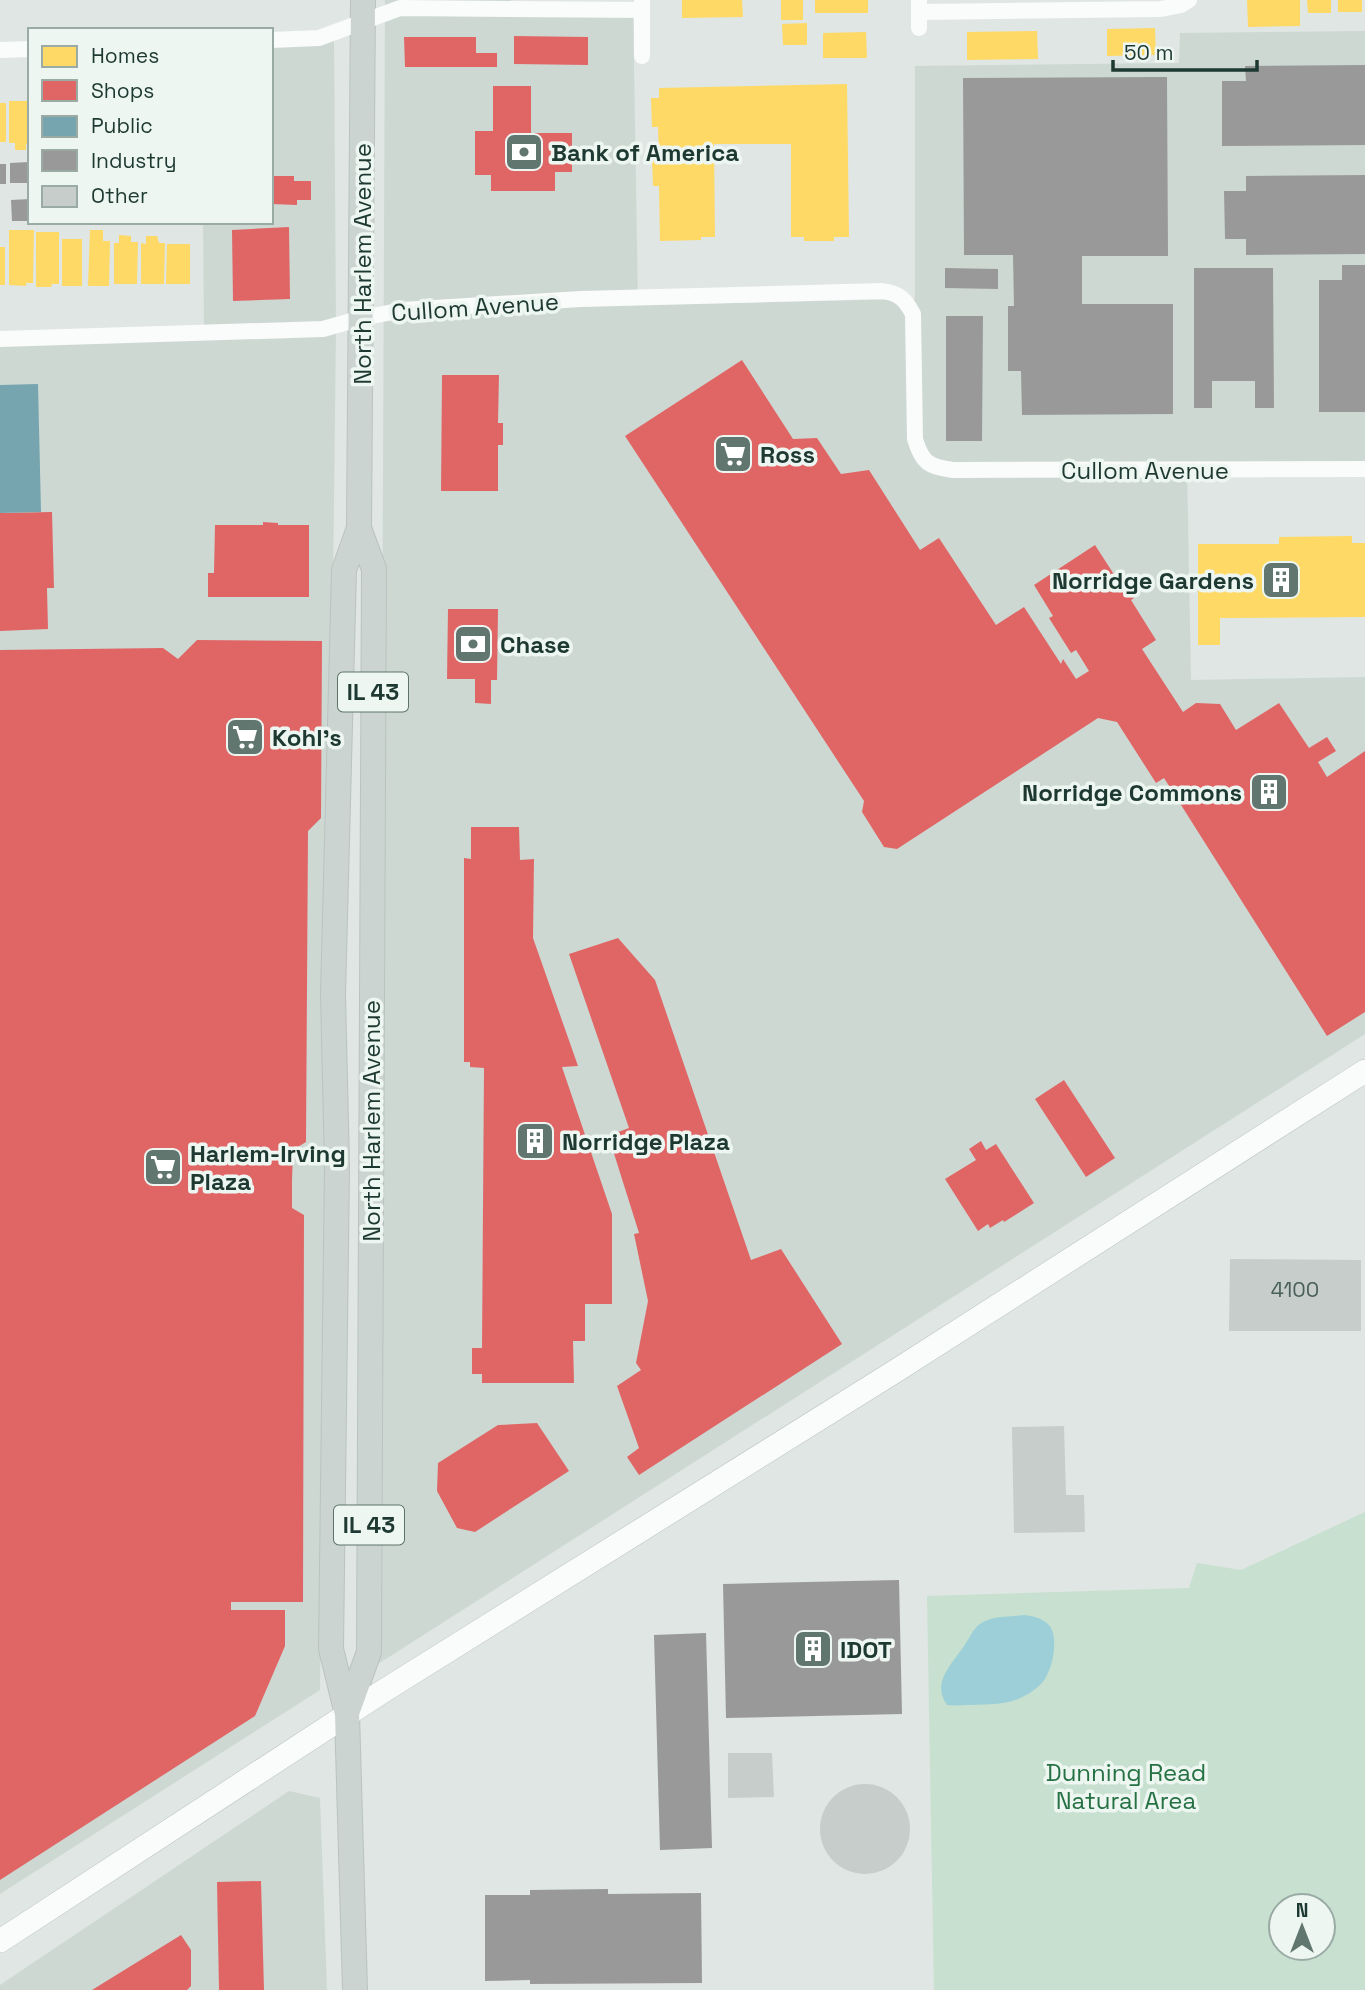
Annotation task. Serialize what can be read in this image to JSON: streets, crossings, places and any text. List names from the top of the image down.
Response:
{
  "streets": {
    "main road": ["North Harlem Avenue", "IL 43"],
    "street": ["Cullom Avenue"]
  },
  "crossings": [
    ["North Harlem Avenue", "Cullom Avenue"]
  ],
  "parks": ["Dunning Read Natural Area"],
  "places": {
    "bank": ["Bank of America", "Chase"],
    "supermarket": ["Ross", "Kohl's", "Harlem-Irving Plaza"],
    "building": [
      "Norridge Gardens",
      "Norridge Commons",
      "Norridge Plaza",
      "IDOT"
    ]
  },
  "house_numbers": ["4100"],
  "legend": [
    "Homes",
    "Shops",
    "Public",
    "Industry",
    "Other"
  ],
  "scale_bar": "50 m",
  "north": "top"
}
